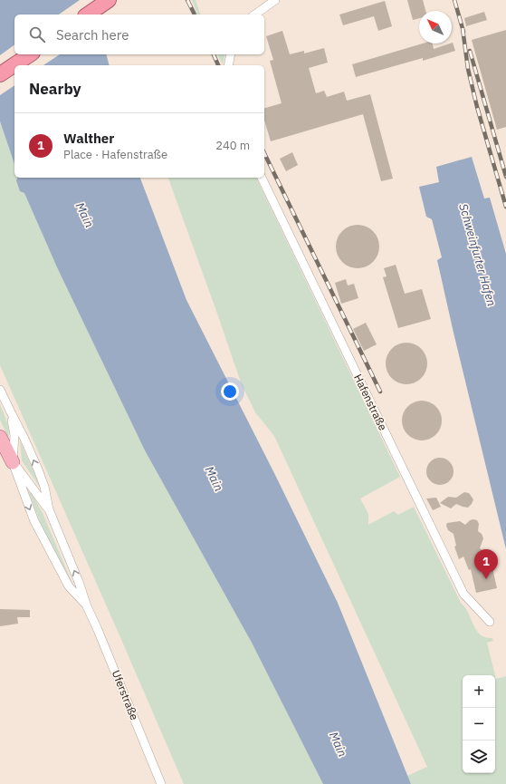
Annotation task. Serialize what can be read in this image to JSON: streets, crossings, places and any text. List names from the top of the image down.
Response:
{
  "streets": {
    "street": ["Hafenstraße", "Uferstraße"]
  },
  "water": ["Main", "Schweinfurter Hafen"],
  "north": "top left",
  "page": {
    "search": "Search here",
    "heading": "Nearby",
    "list": [
      {
        "mark": "1",
        "name": "Walther",
        "note": "Place · Hafenstraße",
        "value": "240 m"
      }
    ],
    "pins": "1",
    "map_buttons": ["+", "−"]
  }
}
